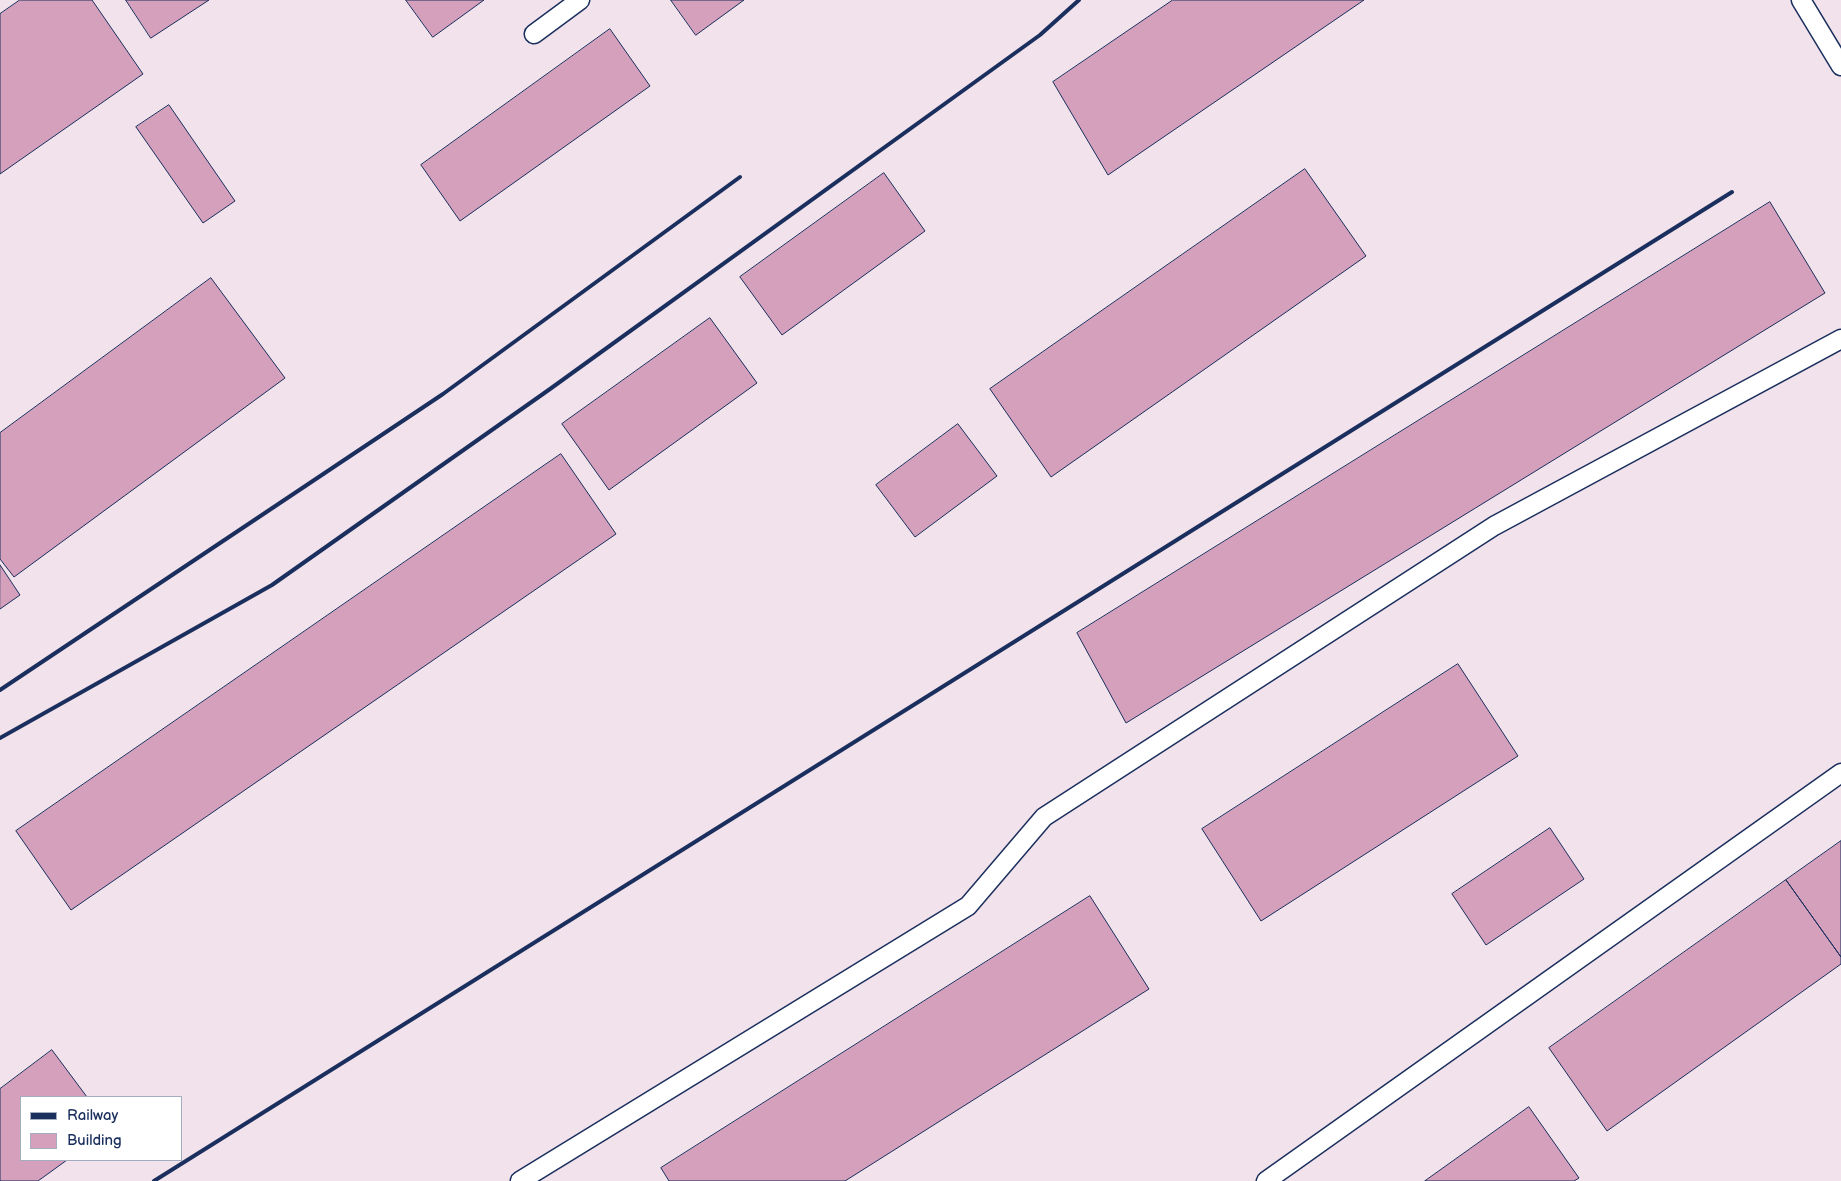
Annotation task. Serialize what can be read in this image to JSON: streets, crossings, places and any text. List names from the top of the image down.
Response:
{
  "legend": ["Railway", "Building"]
}
